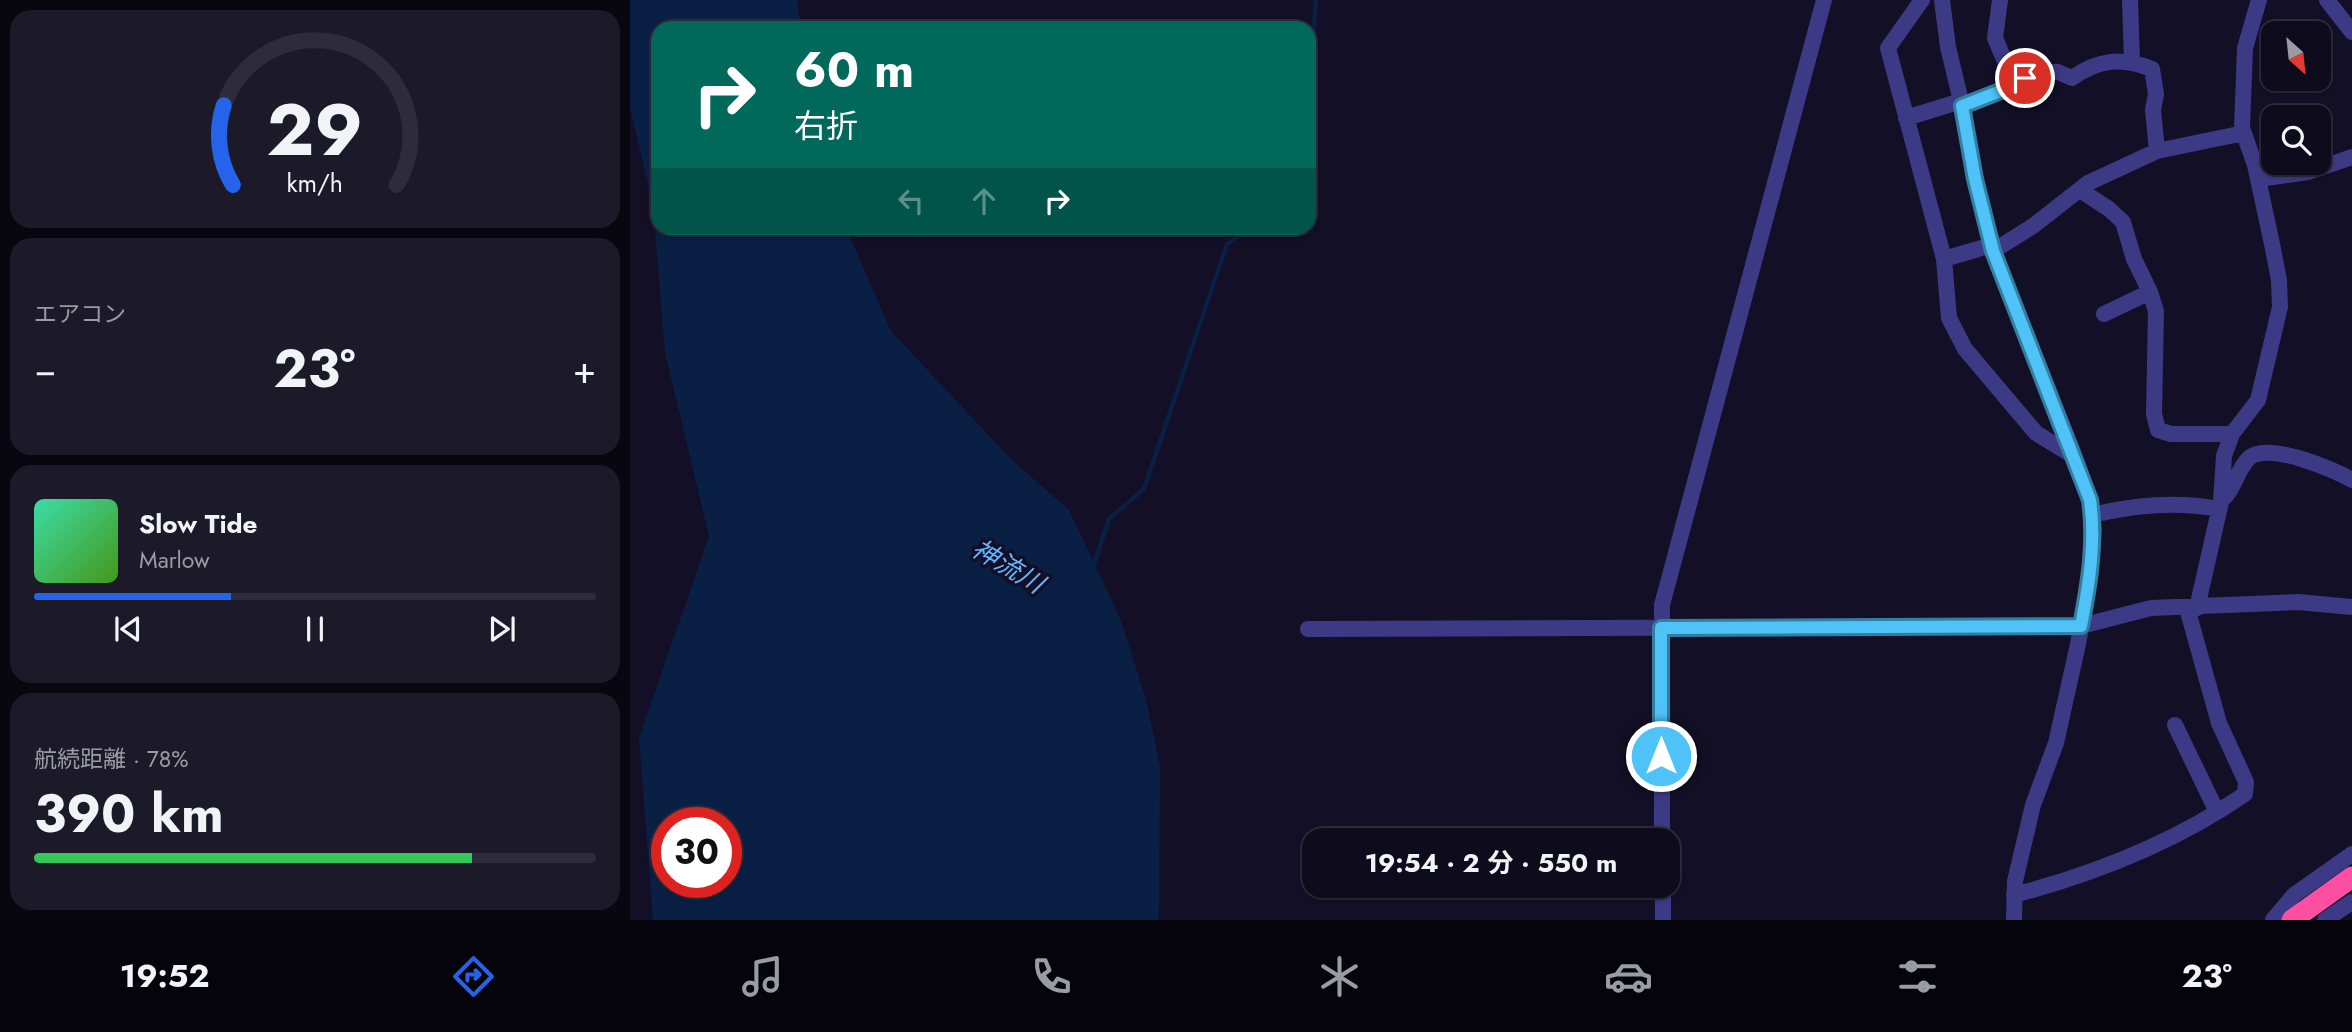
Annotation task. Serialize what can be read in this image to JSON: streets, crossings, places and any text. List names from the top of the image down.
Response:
{
  "water": ["神流川"],
  "north": "bottom right",
  "page": {
    "turn": ["60 m", "右折"],
    "tile": [
      "エアコン",
      ["航続距離 · 78%", "390 km"]
    ],
    "heat": ["−", "23°", "+"],
    "song": ["Slow Tide", "Marlow"],
    "limit": "30",
    "trip": "19:54 · 2 分 · 550 m",
    "tabs": ["19:52", "23°"],
    "gauge": ["29", "km/h"]
  }
}
